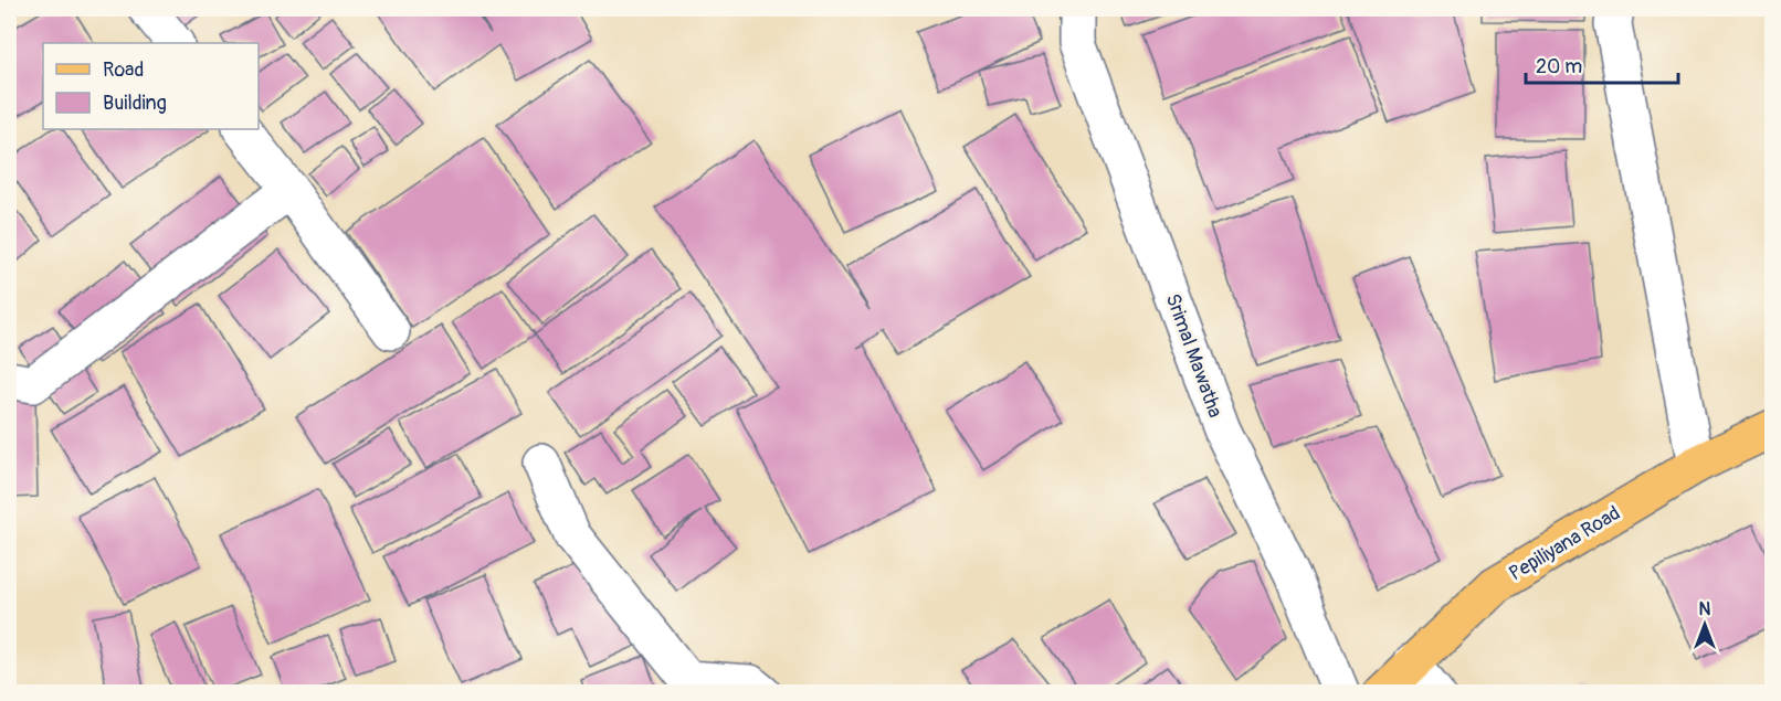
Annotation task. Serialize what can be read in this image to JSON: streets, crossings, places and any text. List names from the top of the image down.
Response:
{
  "streets": {
    "main road": ["Pepiliyana Road"],
    "street": ["Srimal Mawatha"]
  },
  "legend": ["Road", "Building"],
  "scale_bar": "20 m",
  "north": "top"
}
